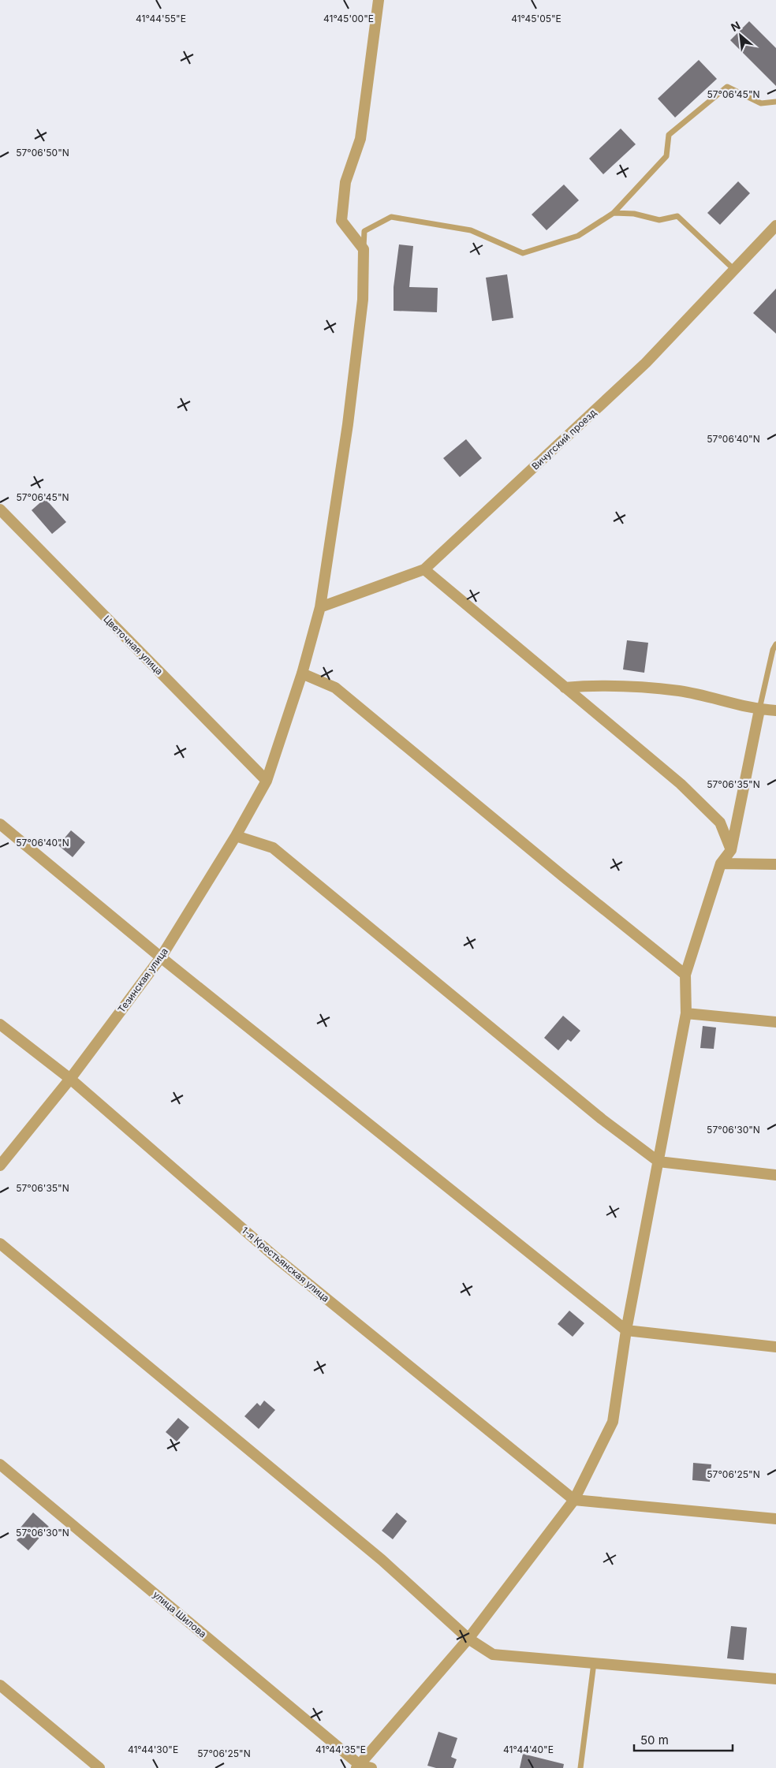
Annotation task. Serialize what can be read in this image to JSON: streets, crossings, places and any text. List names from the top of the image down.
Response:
{
  "streets": {
    "street": [
      "Вичугский проезд",
      "Цветочная улица",
      "Тезинская улица",
      "1-я Крестьянская улица",
      "улица Шилова"
    ]
  },
  "crossings": [
    ["Вичугский проезд", "Тезинская улица"],
    ["Цветочная улица", "Тезинская улица"],
    ["Тезинская улица", "1-я Крестьянская улица"]
  ],
  "scale_bar": "50 m",
  "north": "top left",
  "coordinates": [
    "41°44'55\"E",
    "41°45'00\"E",
    "41°45'05\"E",
    "57°06'45\"N",
    "57°06'50\"N",
    "57°06'40\"N",
    "57°06'35\"N",
    "57°06'30\"N",
    "57°06'25\"N",
    "41°44'30\"E",
    "41°44'35\"E",
    "41°44'40\"E"
  ]
}
